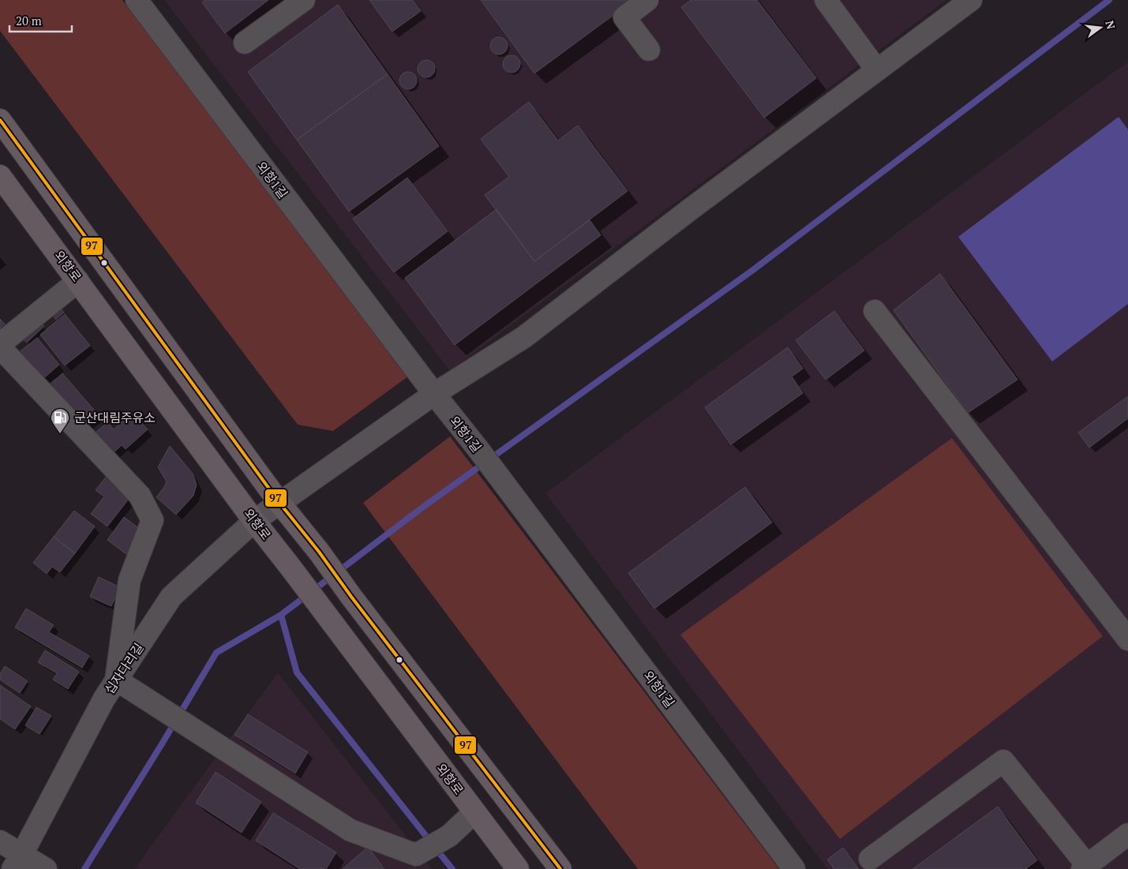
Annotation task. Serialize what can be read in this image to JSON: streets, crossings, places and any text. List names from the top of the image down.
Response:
{
  "streets": {
    "main road": ["외항로"],
    "street": ["외항1길", "십자다리길"]
  },
  "crossings": [
    ["외항1길", "십자다리길"],
    ["외항로", "십자다리길"]
  ],
  "places": {
    "fuel station": ["군산대림주유소"]
  },
  "lines": ["transit line 97"],
  "scale_bar": "20 m",
  "north": "right"
}
